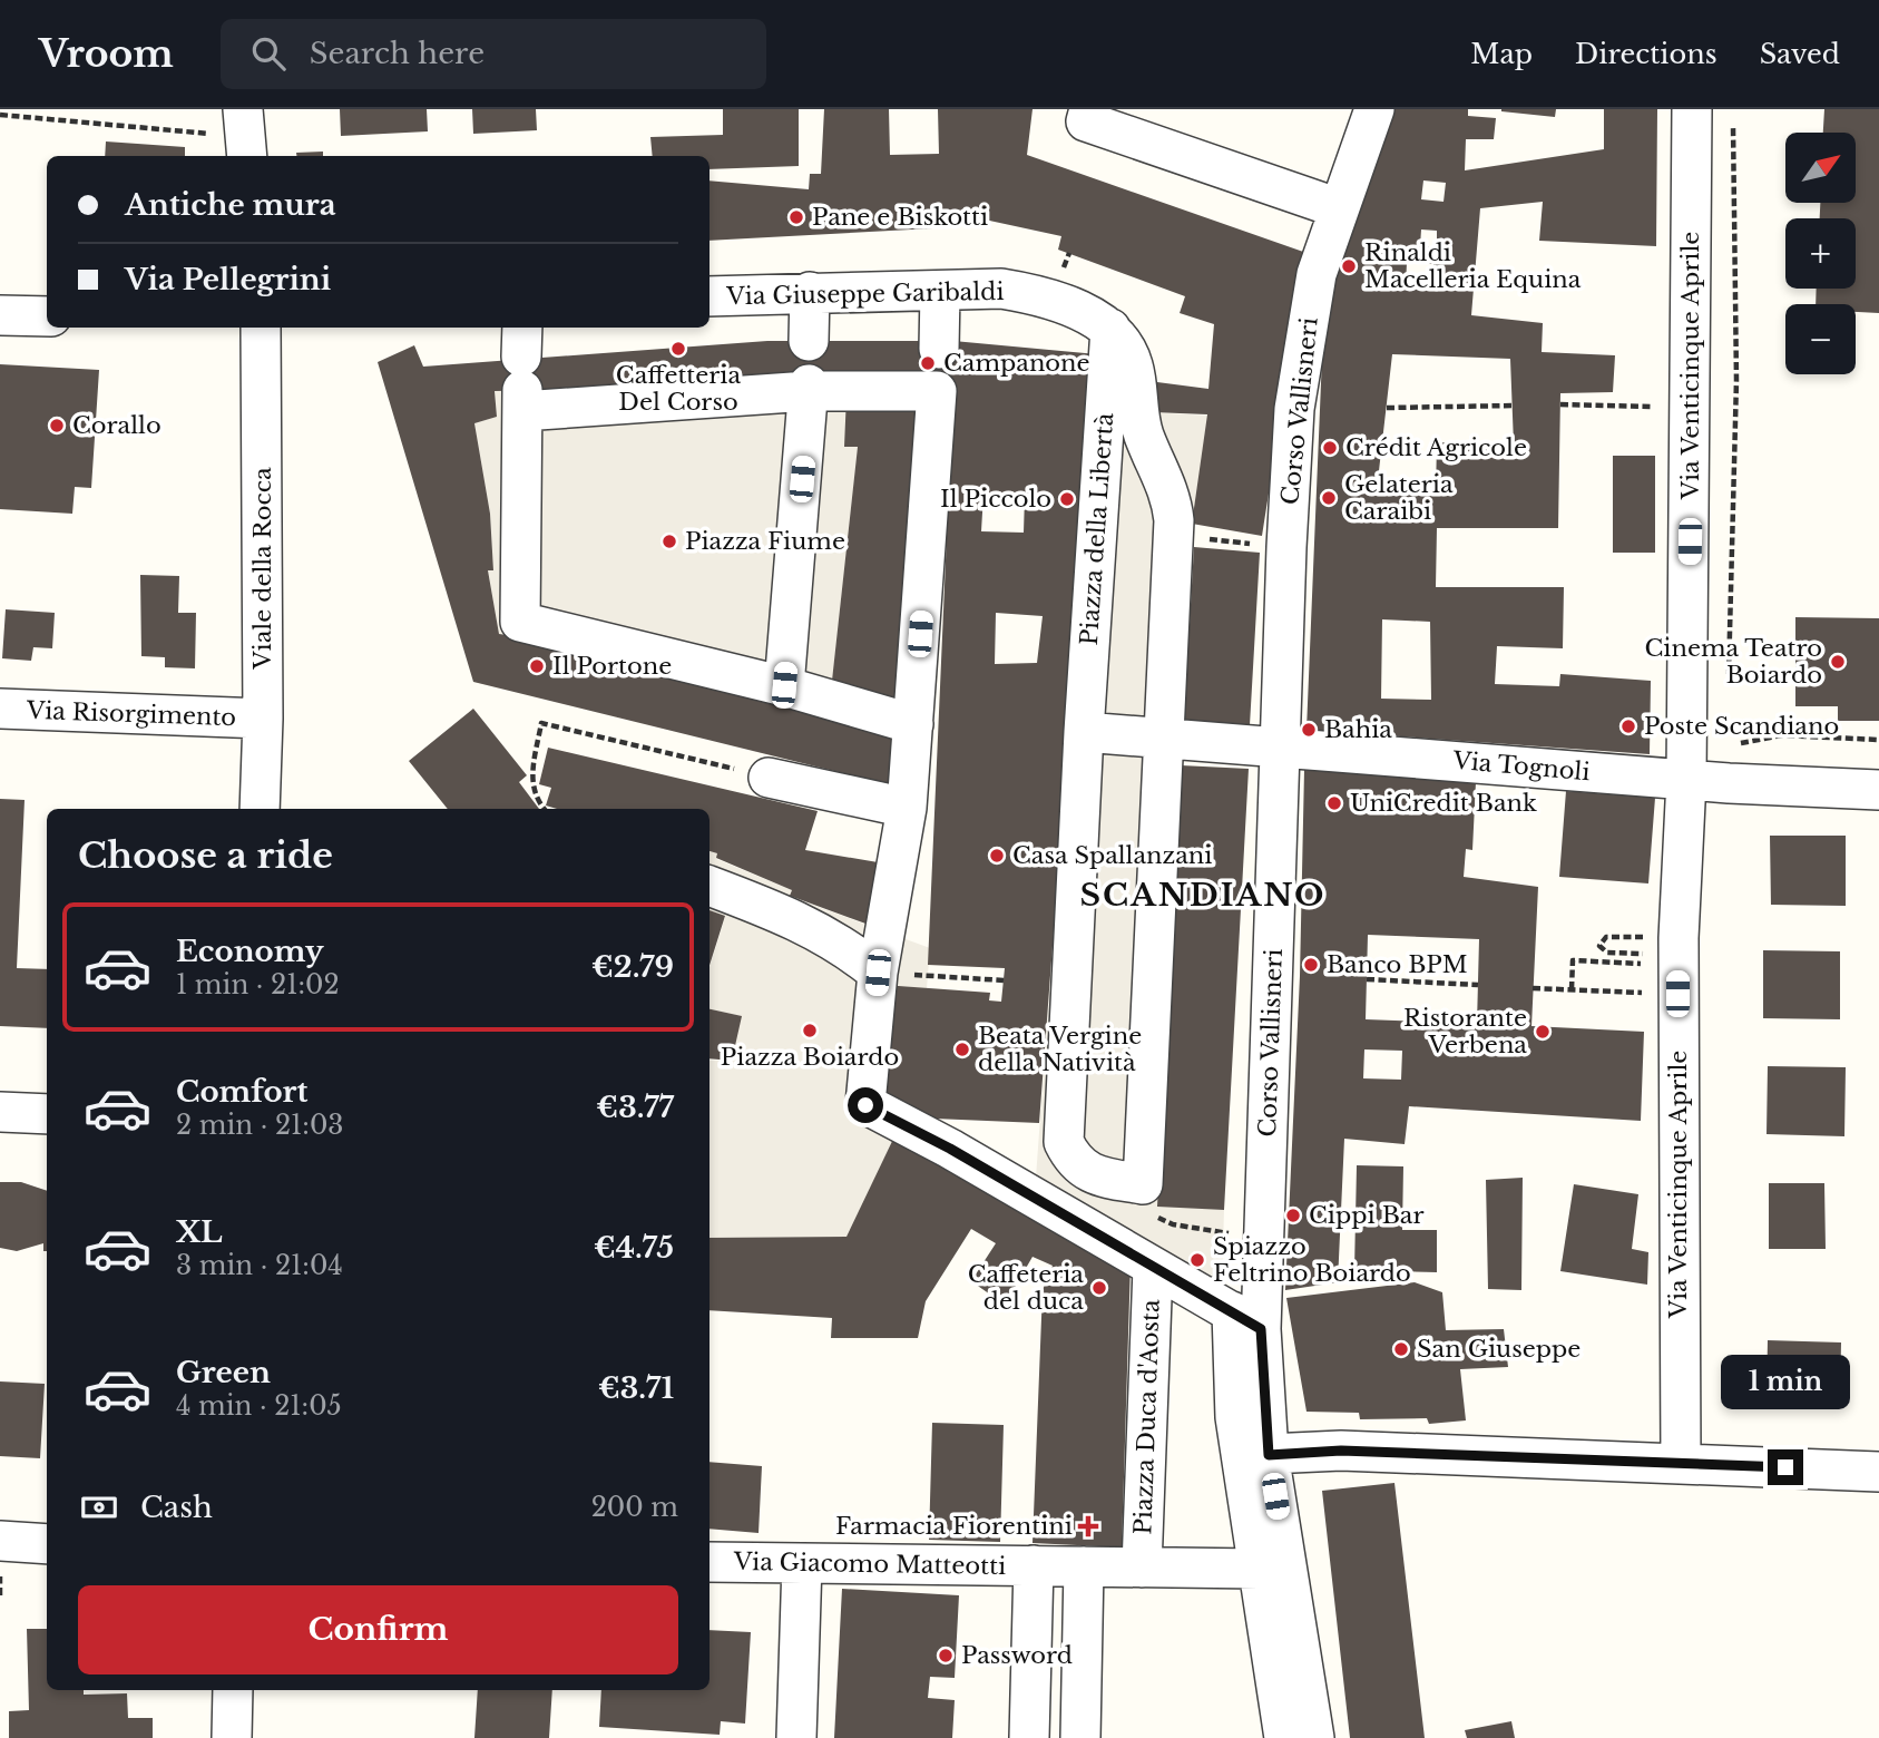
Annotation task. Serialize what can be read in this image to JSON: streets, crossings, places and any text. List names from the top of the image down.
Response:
{
  "streets": {
    "street": [
      "Via Giuseppe Garibaldi",
      "Via Venticinque Aprile",
      "Corso Vallisneri",
      "Piazza della Libertà",
      "Viale della Rocca",
      "Via Risorgimento",
      "Via Tognoli",
      "Piazza Duca d'Aosta",
      "Via Giacomo Matteotti"
    ]
  },
  "crossings": [
    ["Via Giuseppe Garibaldi", "Piazza della Libertà"],
    ["Via Venticinque Aprile", "Via Tognoli"],
    ["Corso Vallisneri", "Via Tognoli"],
    ["Piazza della Libertà", "Via Tognoli"],
    ["Viale della Rocca", "Via Risorgimento"],
    ["Piazza Duca d'Aosta", "Via Giacomo Matteotti"]
  ],
  "districts": ["SCANDIANO"],
  "places": {
    "other": [
      "Pane e Biskotti",
      "Rinaldi Macelleria Equina",
      "Caffetteria Del Corso",
      "Campanone",
      "Corallo",
      "Crédit Agricole",
      "Gelateria Caraibi",
      "Il Piccolo",
      "Piazza Fiume",
      "Cinema Teatro Boiardo",
      "Il Portone",
      "Poste Scandiano",
      "Bahia",
      "UniCredit Bank",
      "Casa Spallanzani",
      "Banco BPM",
      "Piazza Boiardo",
      "Ristorante Verbena",
      "Beata Vergine della Natività",
      "Cippi Bar",
      "Spiazzo Feltrino Boiardo",
      "Caffeteria del duca",
      "San Giuseppe",
      "Password"
    ],
    "health": ["Farmacia Fiorentini"]
  },
  "north": "top right",
  "page": {
    "header": "Vroom",
    "search": "Search here",
    "nav": ["Map", "Directions", "Saved"],
    "map_buttons": ["+", "−"],
    "banner": ["Antiche mura", "Via Pellegrini"],
    "heading": "Choose a ride",
    "list": [
      {
        "name": "Economy",
        "note": "1 min · 21:02",
        "value": "€2.79"
      },
      {
        "name": "Comfort",
        "note": "2 min · 21:03",
        "value": "€3.77"
      },
      {
        "name": "XL",
        "note": "3 min · 21:04",
        "value": "€4.75"
      },
      {
        "name": "Green",
        "note": "4 min · 21:05",
        "value": "€3.71"
      }
    ],
    "bubble": "1 min",
    "pay": ["Cash", "200 m"],
    "buttons": "Confirm"
  }
}
